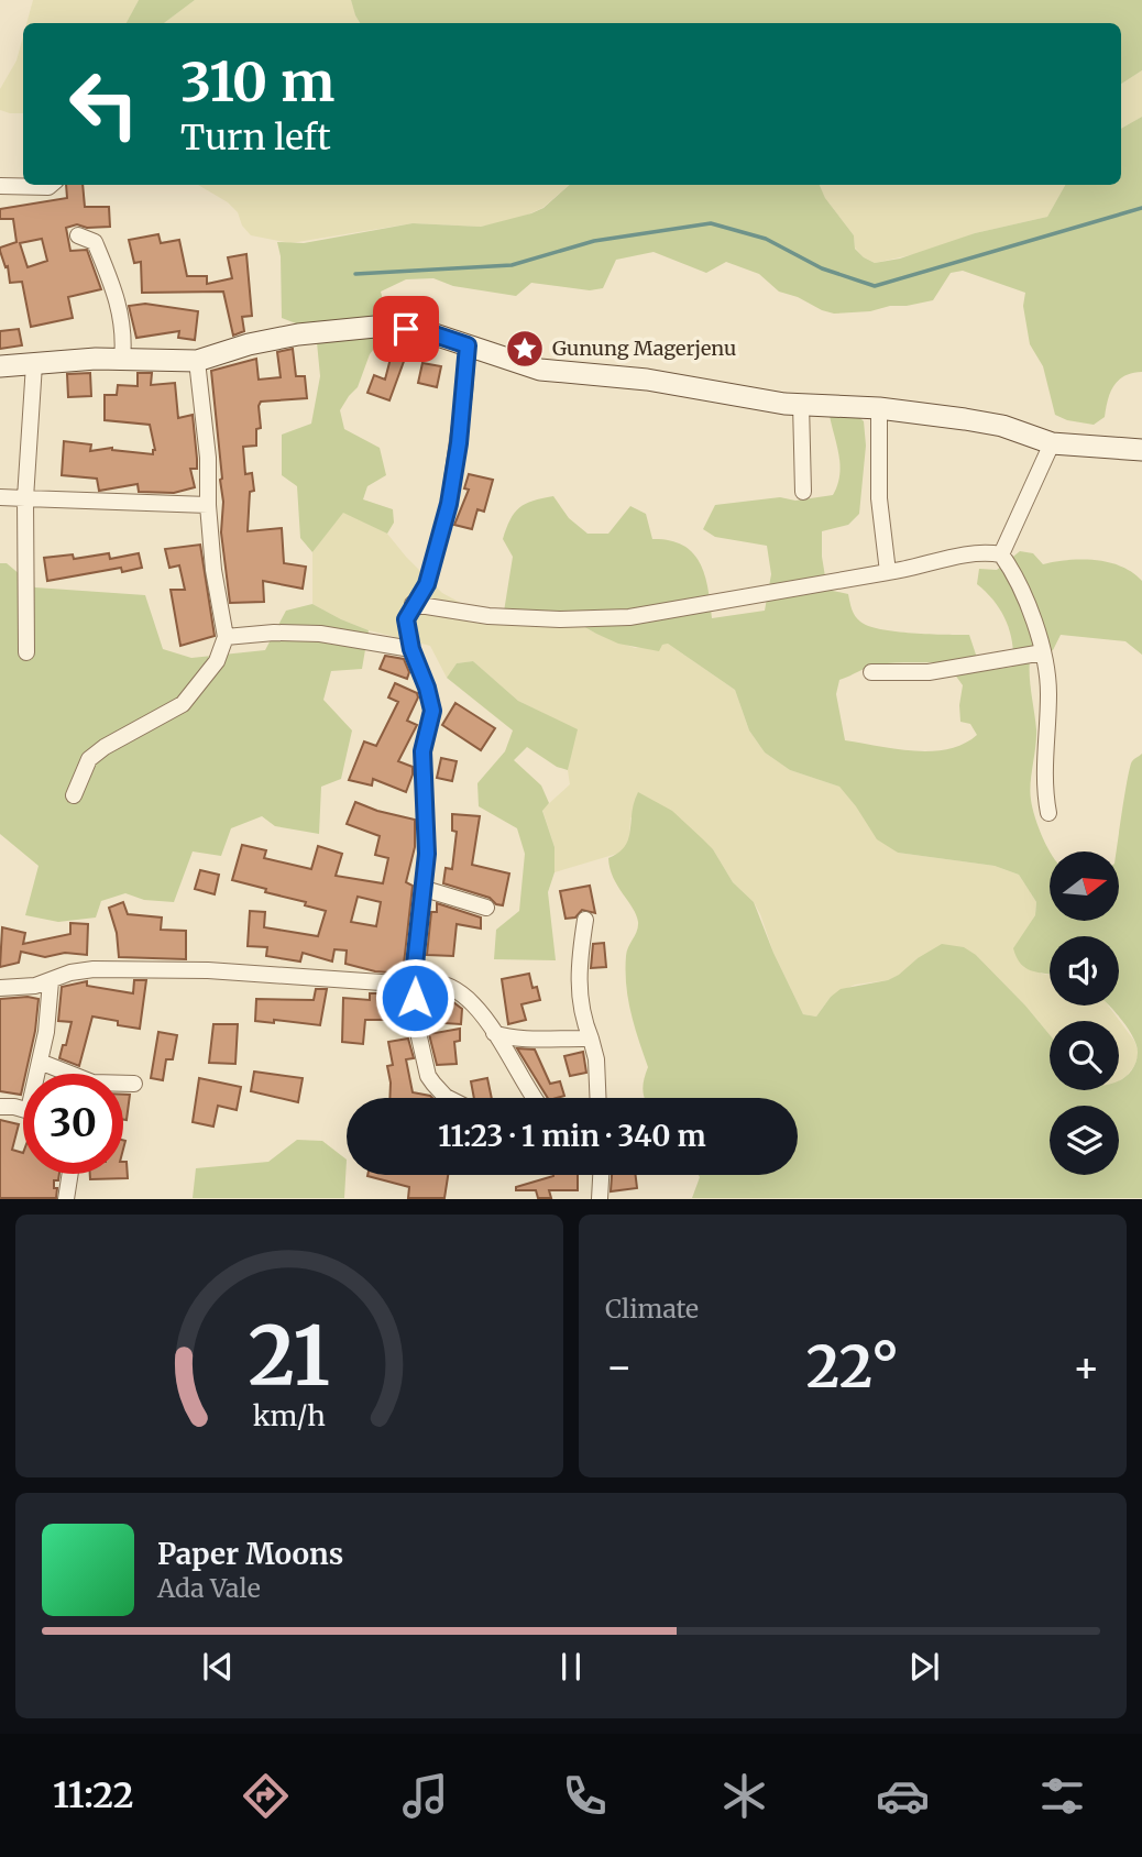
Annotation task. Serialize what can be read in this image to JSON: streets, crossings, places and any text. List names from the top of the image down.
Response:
{
  "places": {
    "place": ["Gunung Magerjenu"]
  },
  "north": "right",
  "page": {
    "turn": ["310 m", "Turn left"],
    "limit": "30",
    "trip": "11:23 · 1 min · 340 m",
    "tile": "Climate",
    "heat": ["−", "22°", "+"],
    "song": ["Paper Moons", "Ada Vale"],
    "tabs": "11:22",
    "gauge": ["21", "km/h"]
  }
}
